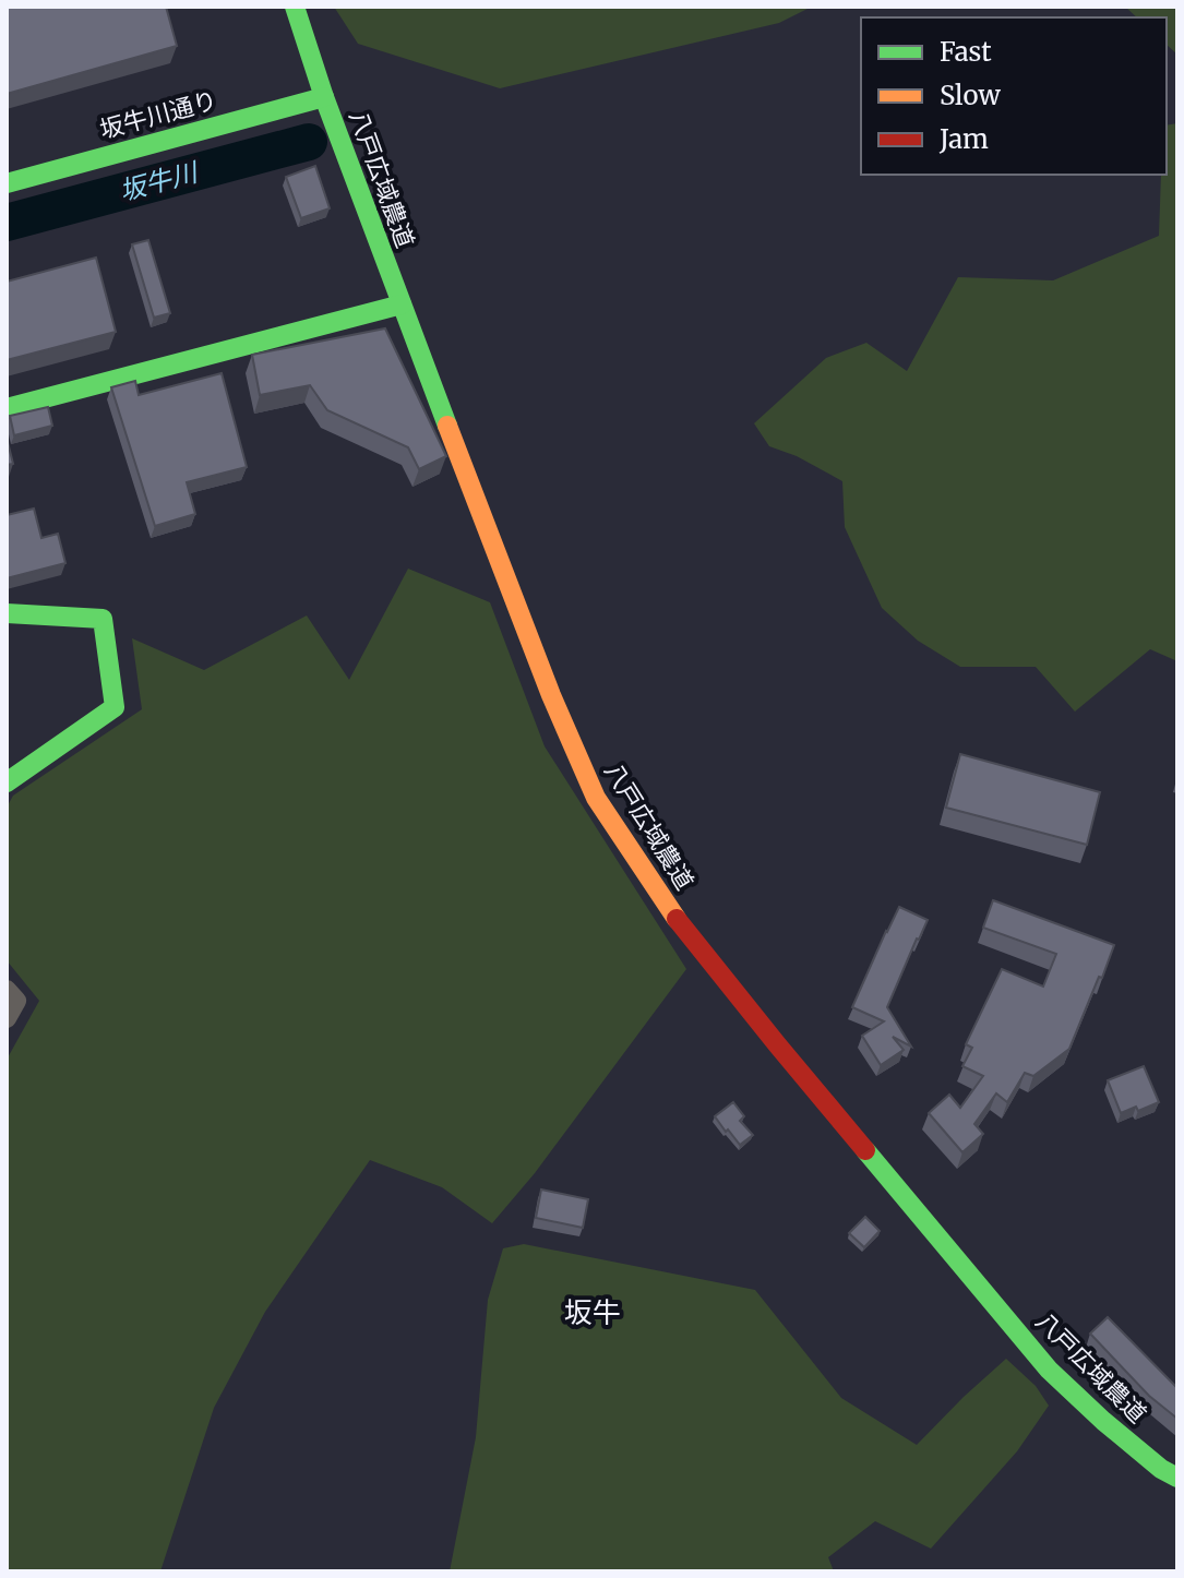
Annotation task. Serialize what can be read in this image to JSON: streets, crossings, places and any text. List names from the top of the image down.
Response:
{
  "streets": {
    "street": ["坂牛川通り", "八戸広域農道"]
  },
  "crossings": [
    ["坂牛川通り", "八戸広域農道"]
  ],
  "districts": ["坂牛"],
  "water": ["坂牛川"],
  "legend": ["Fast", "Slow", "Jam"]
}
